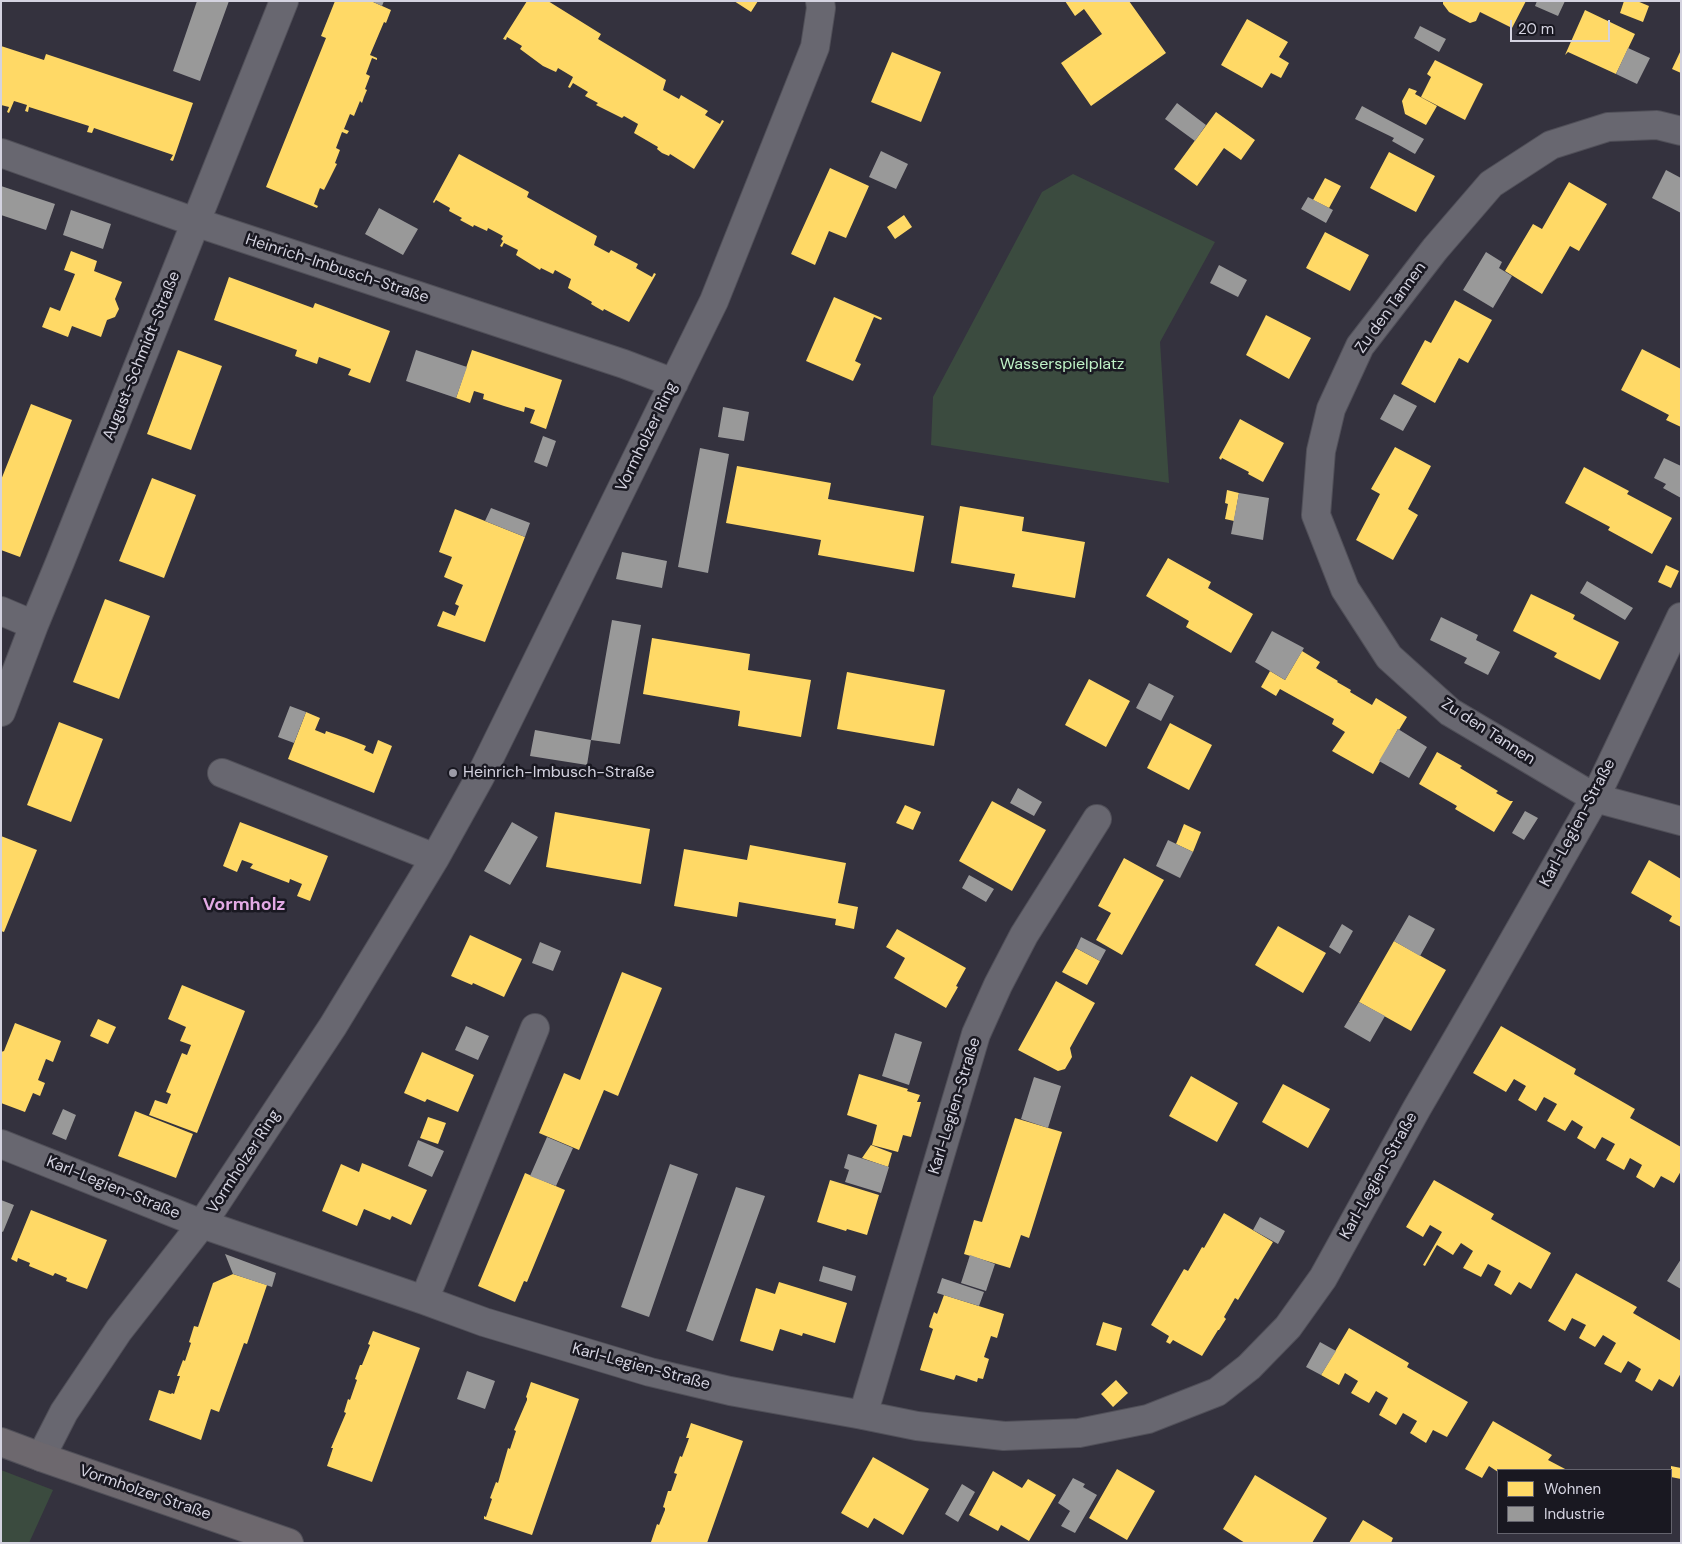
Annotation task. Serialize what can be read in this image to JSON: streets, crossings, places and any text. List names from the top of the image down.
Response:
{
  "streets": {
    "main road": ["Vormholzer Straße"],
    "street": [
      "Heinrich-Imbusch-Straße",
      "Zu den Tannen",
      "August-Schmidt-Straße",
      "Vormholzer Ring",
      "Karl-Legien-Straße"
    ]
  },
  "crossings": [
    ["Heinrich-Imbusch-Straße", "August-Schmidt-Straße"],
    ["Heinrich-Imbusch-Straße", "Vormholzer Ring"],
    ["Zu den Tannen", "Karl-Legien-Straße"],
    ["Vormholzer Ring", "Karl-Legien-Straße"],
    ["Vormholzer Ring", "Vormholzer Straße"]
  ],
  "districts": ["Vormholz"],
  "parks": ["Wasserspielplatz"],
  "places": ["Heinrich-Imbusch-Straße"],
  "legend": ["Wohnen", "Industrie"],
  "scale_bar": "20 m"
}
